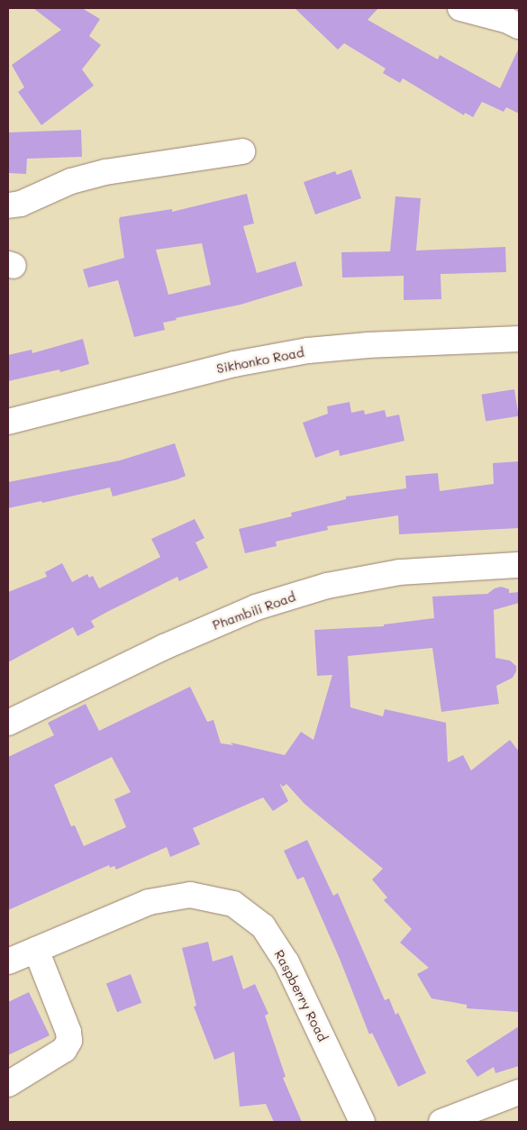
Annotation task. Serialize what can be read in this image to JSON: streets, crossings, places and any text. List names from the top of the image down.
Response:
{
  "streets": {
    "street": ["Sikhonko Road", "Phambili Road", "Raspberry Road"]
  }
}
